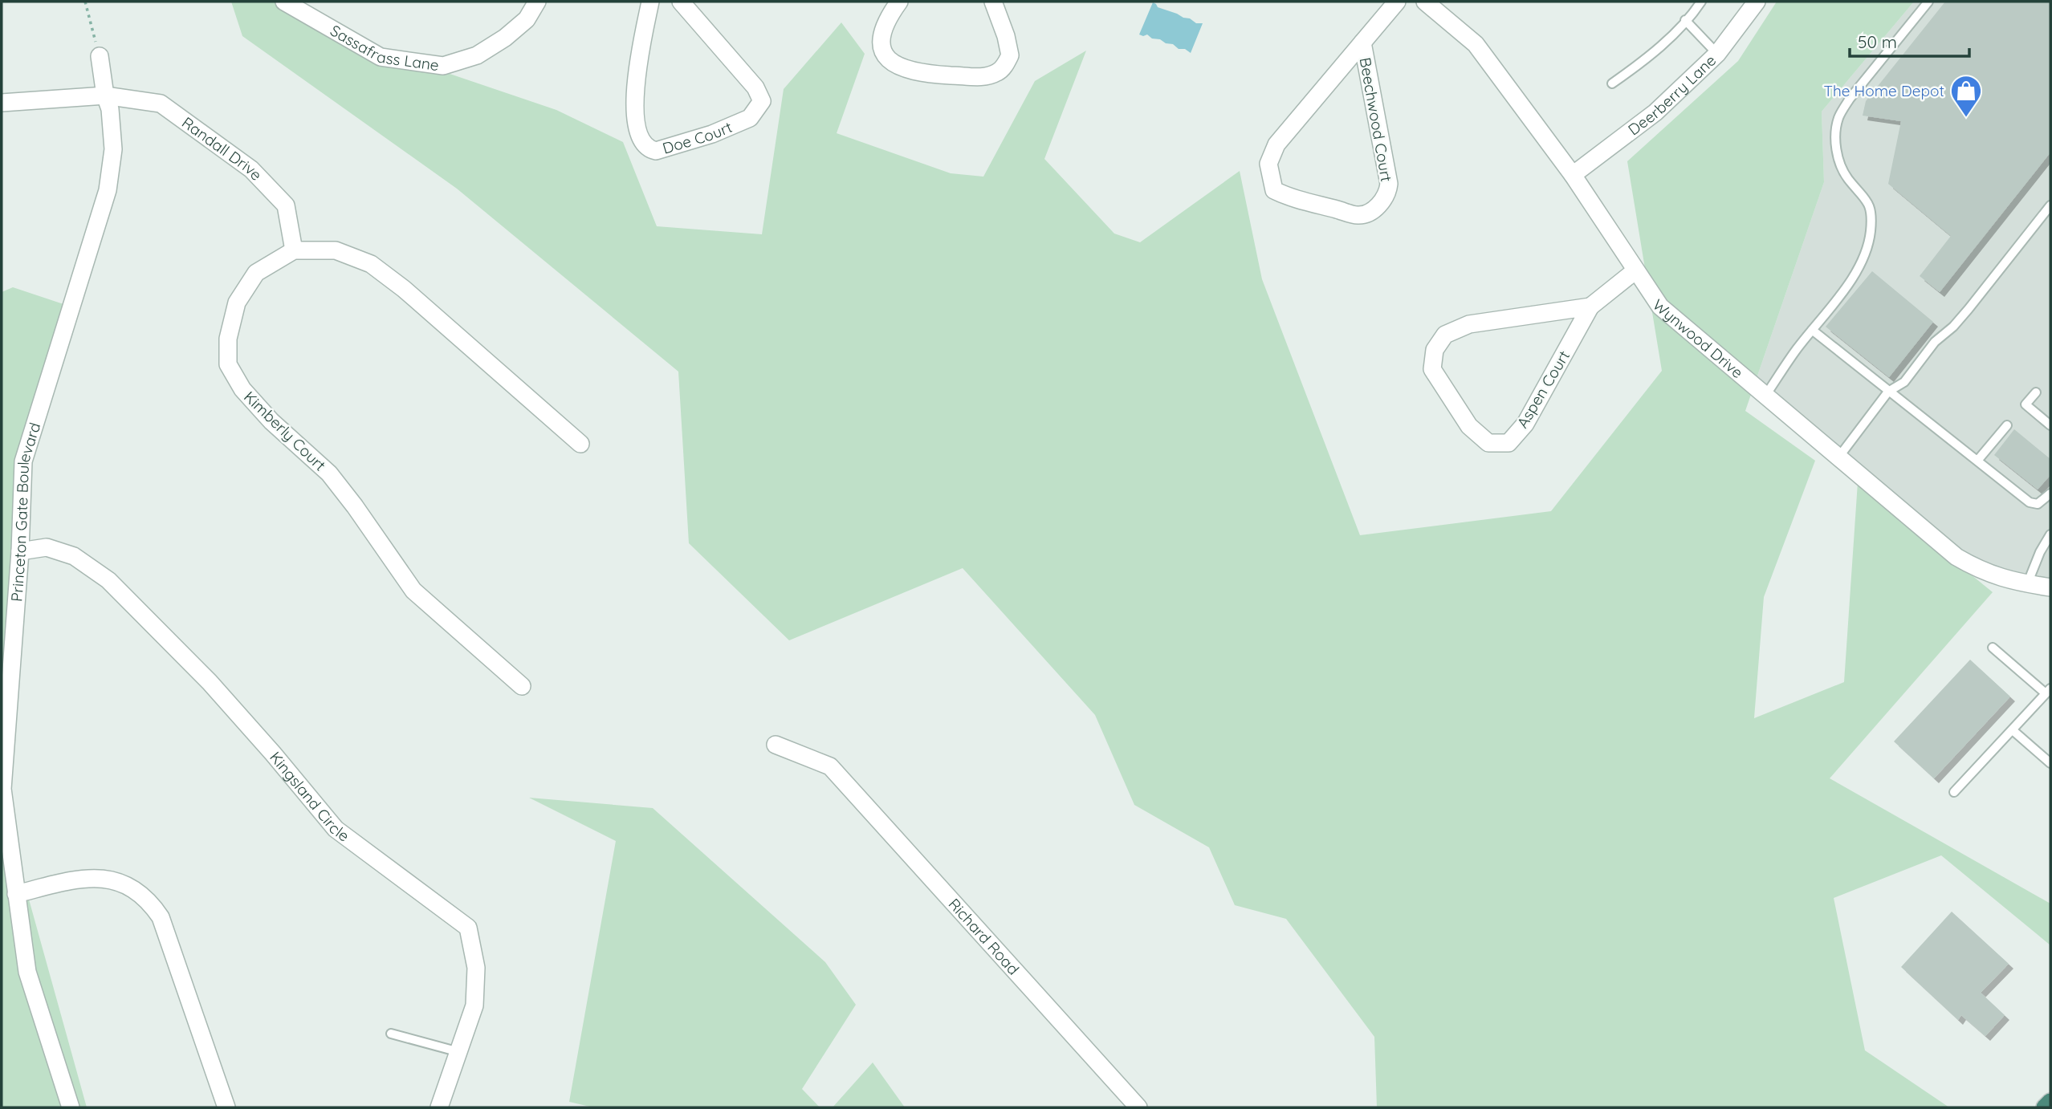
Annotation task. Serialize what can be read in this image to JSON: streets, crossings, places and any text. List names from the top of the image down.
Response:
{
  "streets": {
    "street": [
      "Sassafrass Lane",
      "Deerberry Lane",
      "Beechwood Court",
      "Doe Court",
      "Randall Drive",
      "Wynwood Drive",
      "Aspen Court",
      "Kimberly Court",
      "Princeton Gate Boulevard",
      "Kingsland Circle",
      "Richard Road"
    ]
  },
  "crossings": [
    ["Deerberry Lane", "Wynwood Drive"],
    ["Randall Drive", "Kimberly Court"],
    ["Randall Drive", "Princeton Gate Boulevard"],
    ["Wynwood Drive", "Aspen Court"],
    ["Princeton Gate Boulevard", "Kingsland Circle"]
  ],
  "places": {
    "shop": ["The Home Depot"]
  },
  "scale_bar": "50 m"
}
